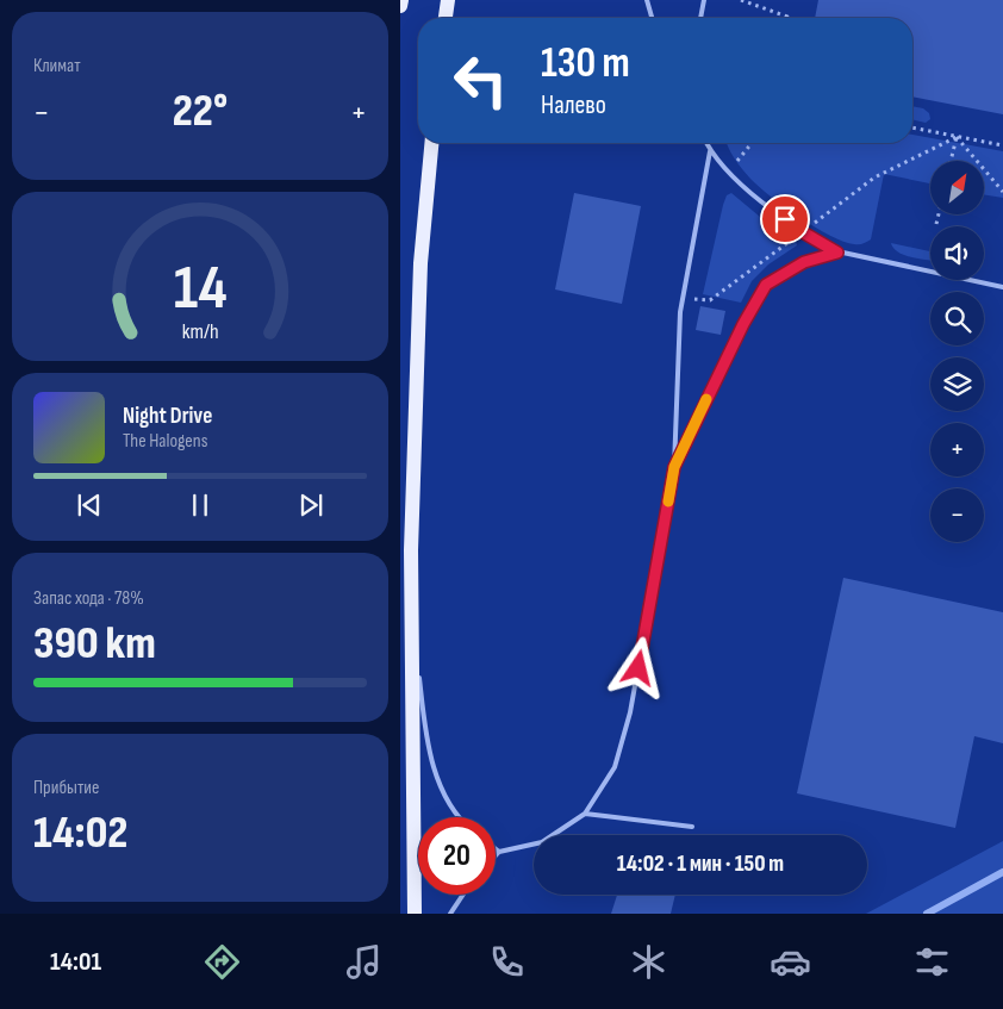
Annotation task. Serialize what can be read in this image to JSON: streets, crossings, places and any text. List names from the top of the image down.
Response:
{
  "north": "top right",
  "page": {
    "tile": [
      "Климат",
      ["Запас хода · 78%", "390 km"],
      ["Прибытие", "14:02"]
    ],
    "turn": ["130 m", "Налево"],
    "heat": ["−", "22°", "+"],
    "map_buttons": ["+", "−"],
    "song": ["Night Drive", "The Halogens"],
    "limit": "20",
    "trip": "14:02 · 1 мин · 150 m",
    "tabs": "14:01",
    "gauge": ["14", "km/h"]
  }
}
